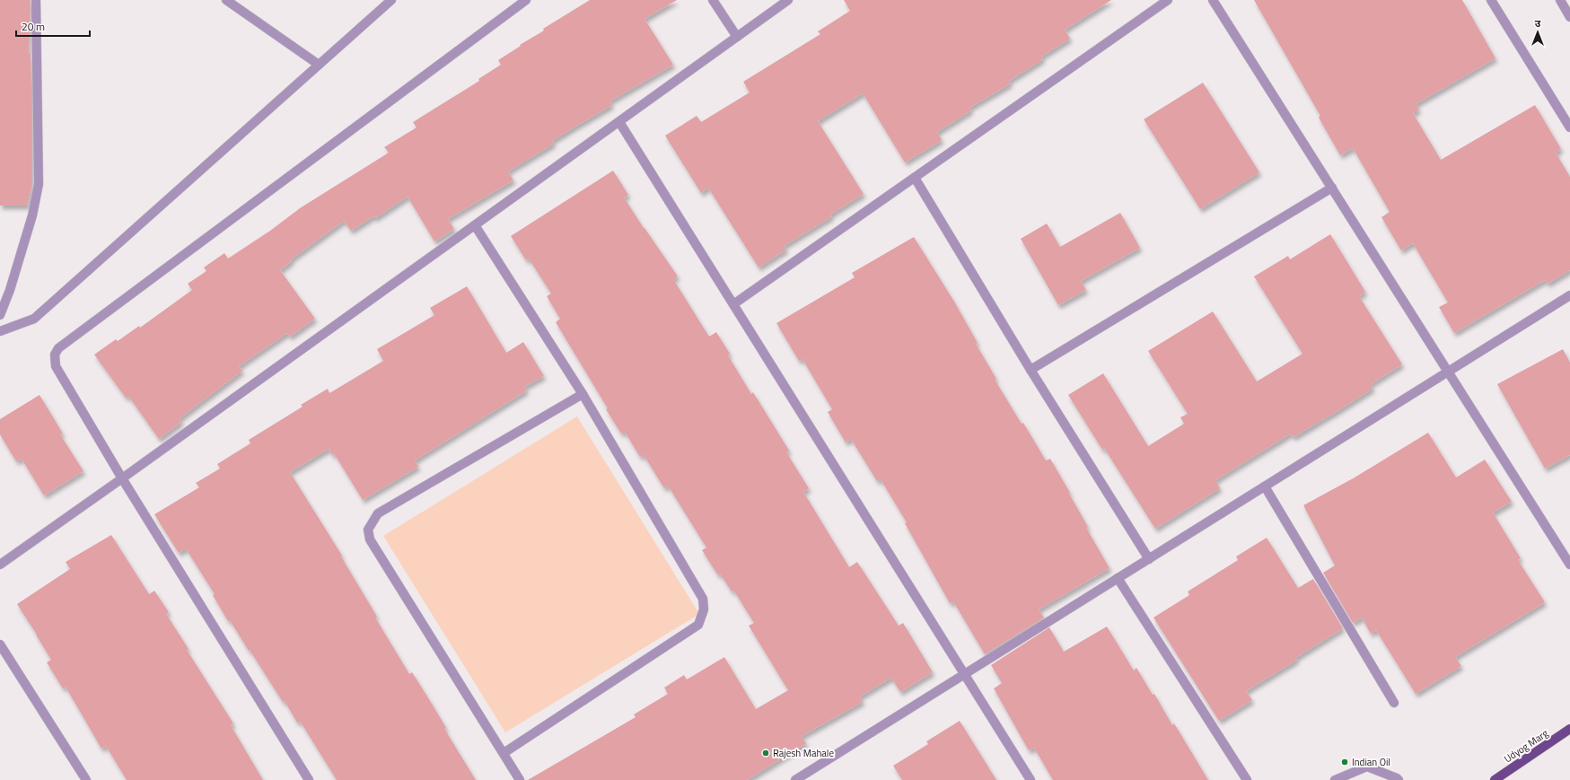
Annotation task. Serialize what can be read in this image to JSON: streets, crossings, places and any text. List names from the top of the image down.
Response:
{
  "streets": {
    "main road": ["Udyog Marg"]
  },
  "places": ["Rajesh Mahale", "Indian Oil"],
  "scale_bar": "20 m",
  "north": "top"
}
